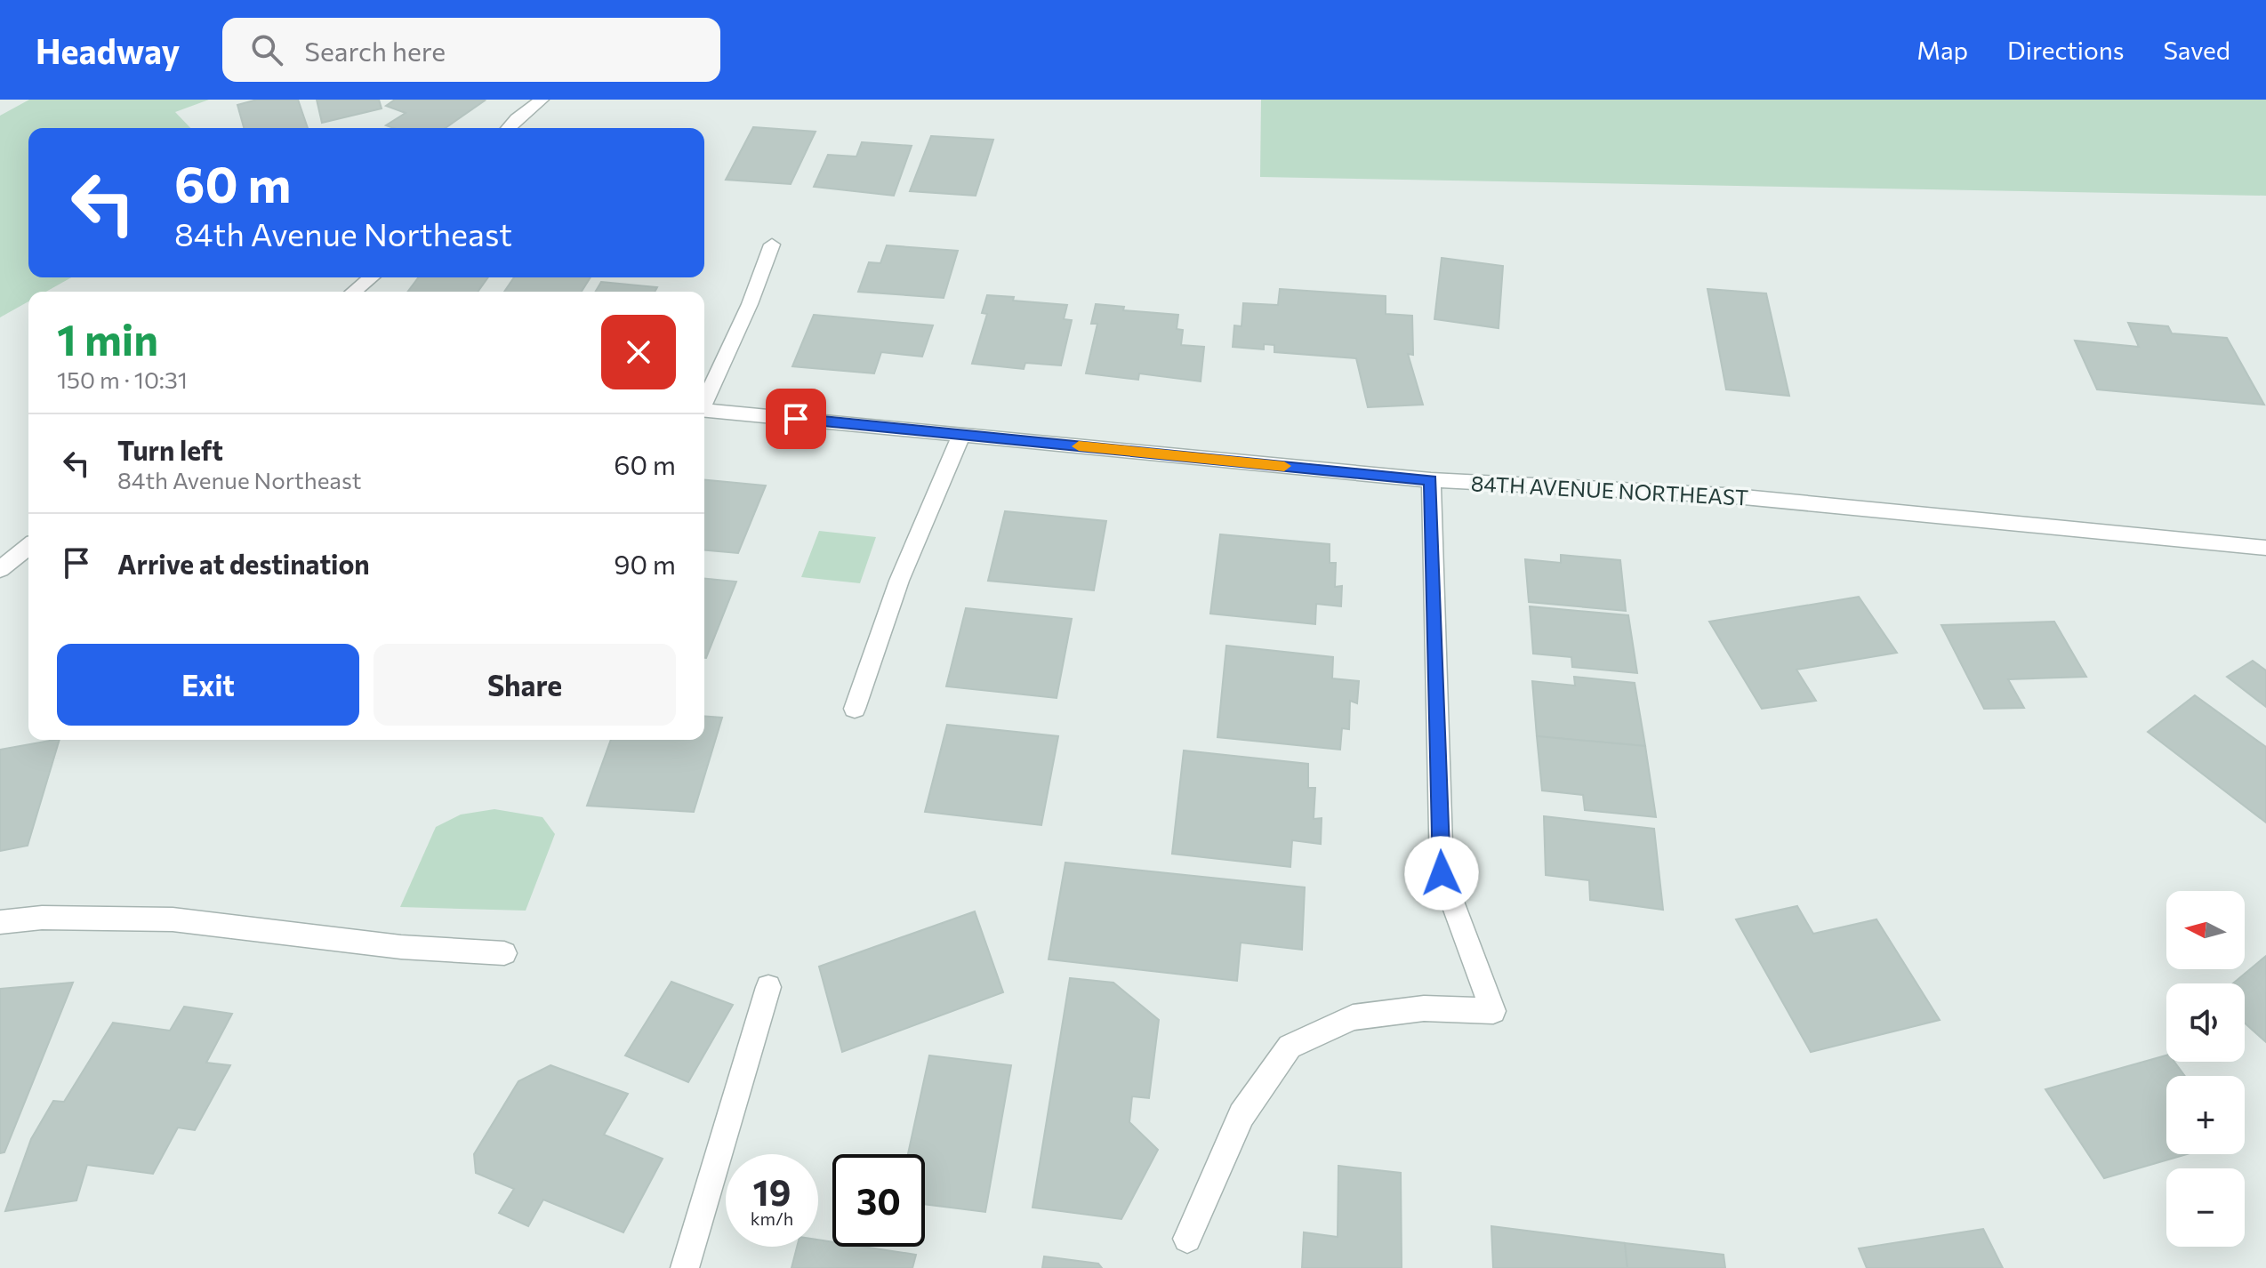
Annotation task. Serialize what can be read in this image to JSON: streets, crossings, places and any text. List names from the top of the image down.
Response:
{
  "streets": {
    "street": ["84TH AVENUE NORTHEAST"]
  },
  "north": "left",
  "page": {
    "header": "Headway",
    "search": "Search here",
    "nav": ["Map", "Directions", "Saved"],
    "turn": ["60 m", "84th Avenue Northeast"],
    "heading": ["1 min", "150 m · 10:31"],
    "list": [
      {
        "name": "Turn left",
        "note": "84th Avenue Northeast",
        "value": "60 m"
      },
      {
        "name": "Arrive at destination",
        "value": "90 m"
      }
    ],
    "buttons": ["Exit", "Share"],
    "map_buttons": ["+", "−"],
    "speed": "19 km/h",
    "limit": "30"
  }
}
